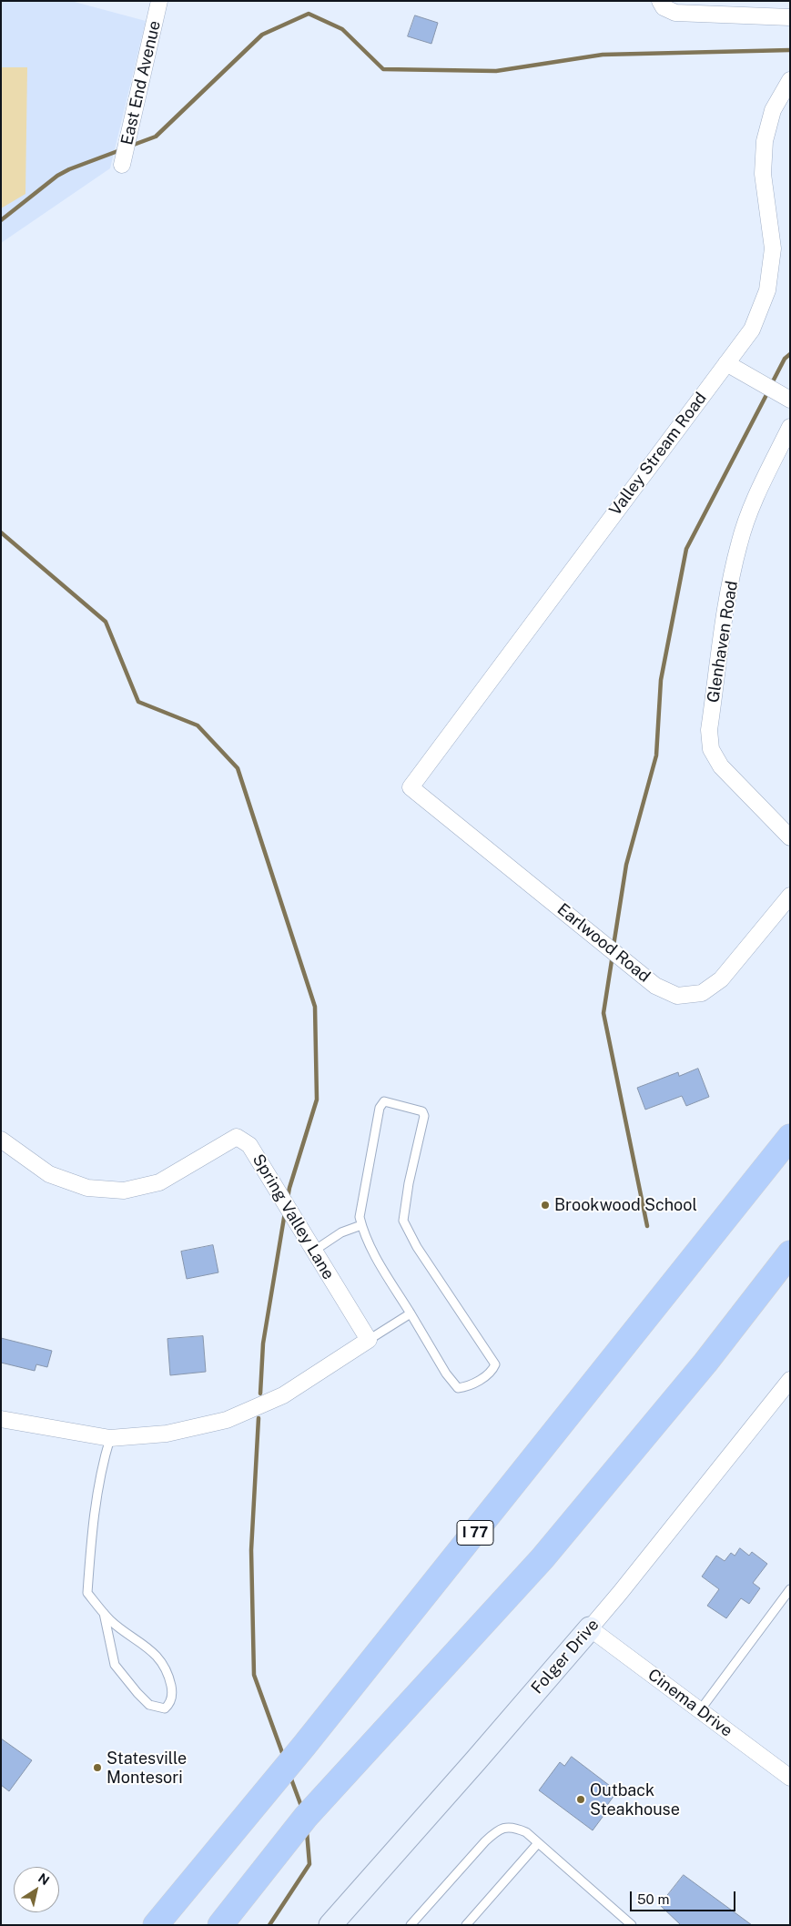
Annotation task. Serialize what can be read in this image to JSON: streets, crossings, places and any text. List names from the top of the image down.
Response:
{
  "streets": {
    "highway": ["I 77"],
    "street": [
      "East End Avenue",
      "Valley Stream Road",
      "Glenhaven Road",
      "Earlwood Road",
      "Spring Valley Lane",
      "Folger Drive",
      "Cinema Drive"
    ]
  },
  "crossings": [
    ["Valley Stream Road", "Earlwood Road"],
    ["Folger Drive", "Cinema Drive"]
  ],
  "places": ["Brookwood School", "Statesville Montesori", "Outback Steakhouse"],
  "scale_bar": "50 m",
  "north": "top right"
}
